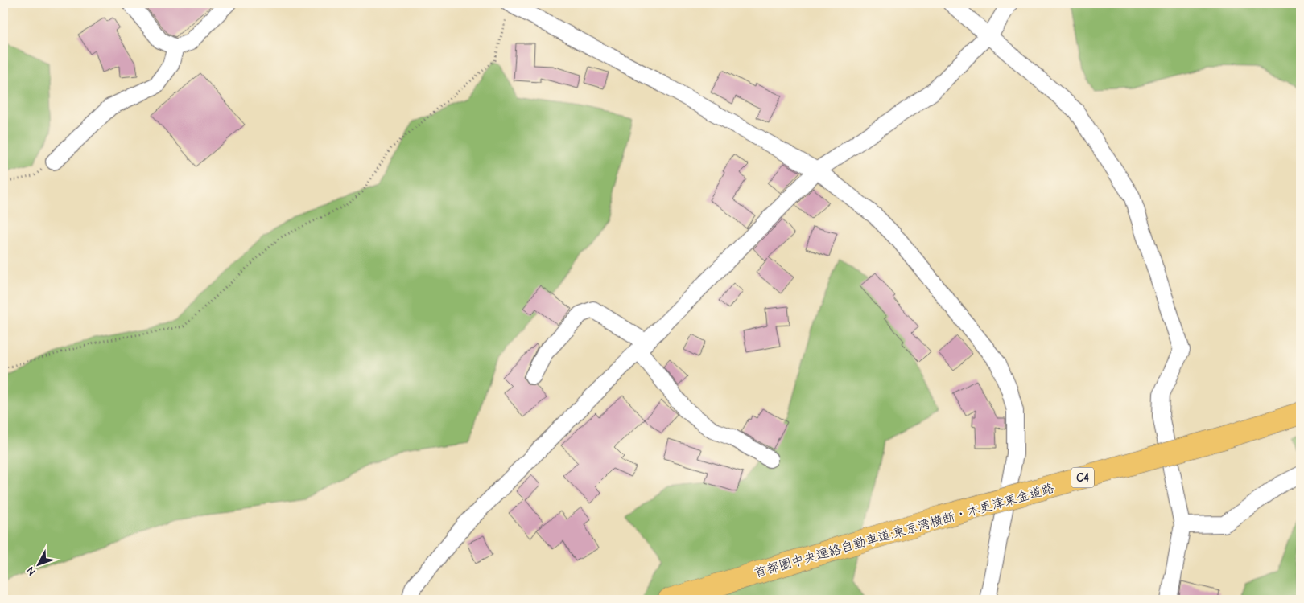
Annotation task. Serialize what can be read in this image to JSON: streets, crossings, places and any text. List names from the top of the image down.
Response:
{
  "streets": {
    "highway": ["C4", "首都圏中央連絡自動車道;東京湾横断・木更津東金道路"]
  },
  "north": "bottom left"
}
